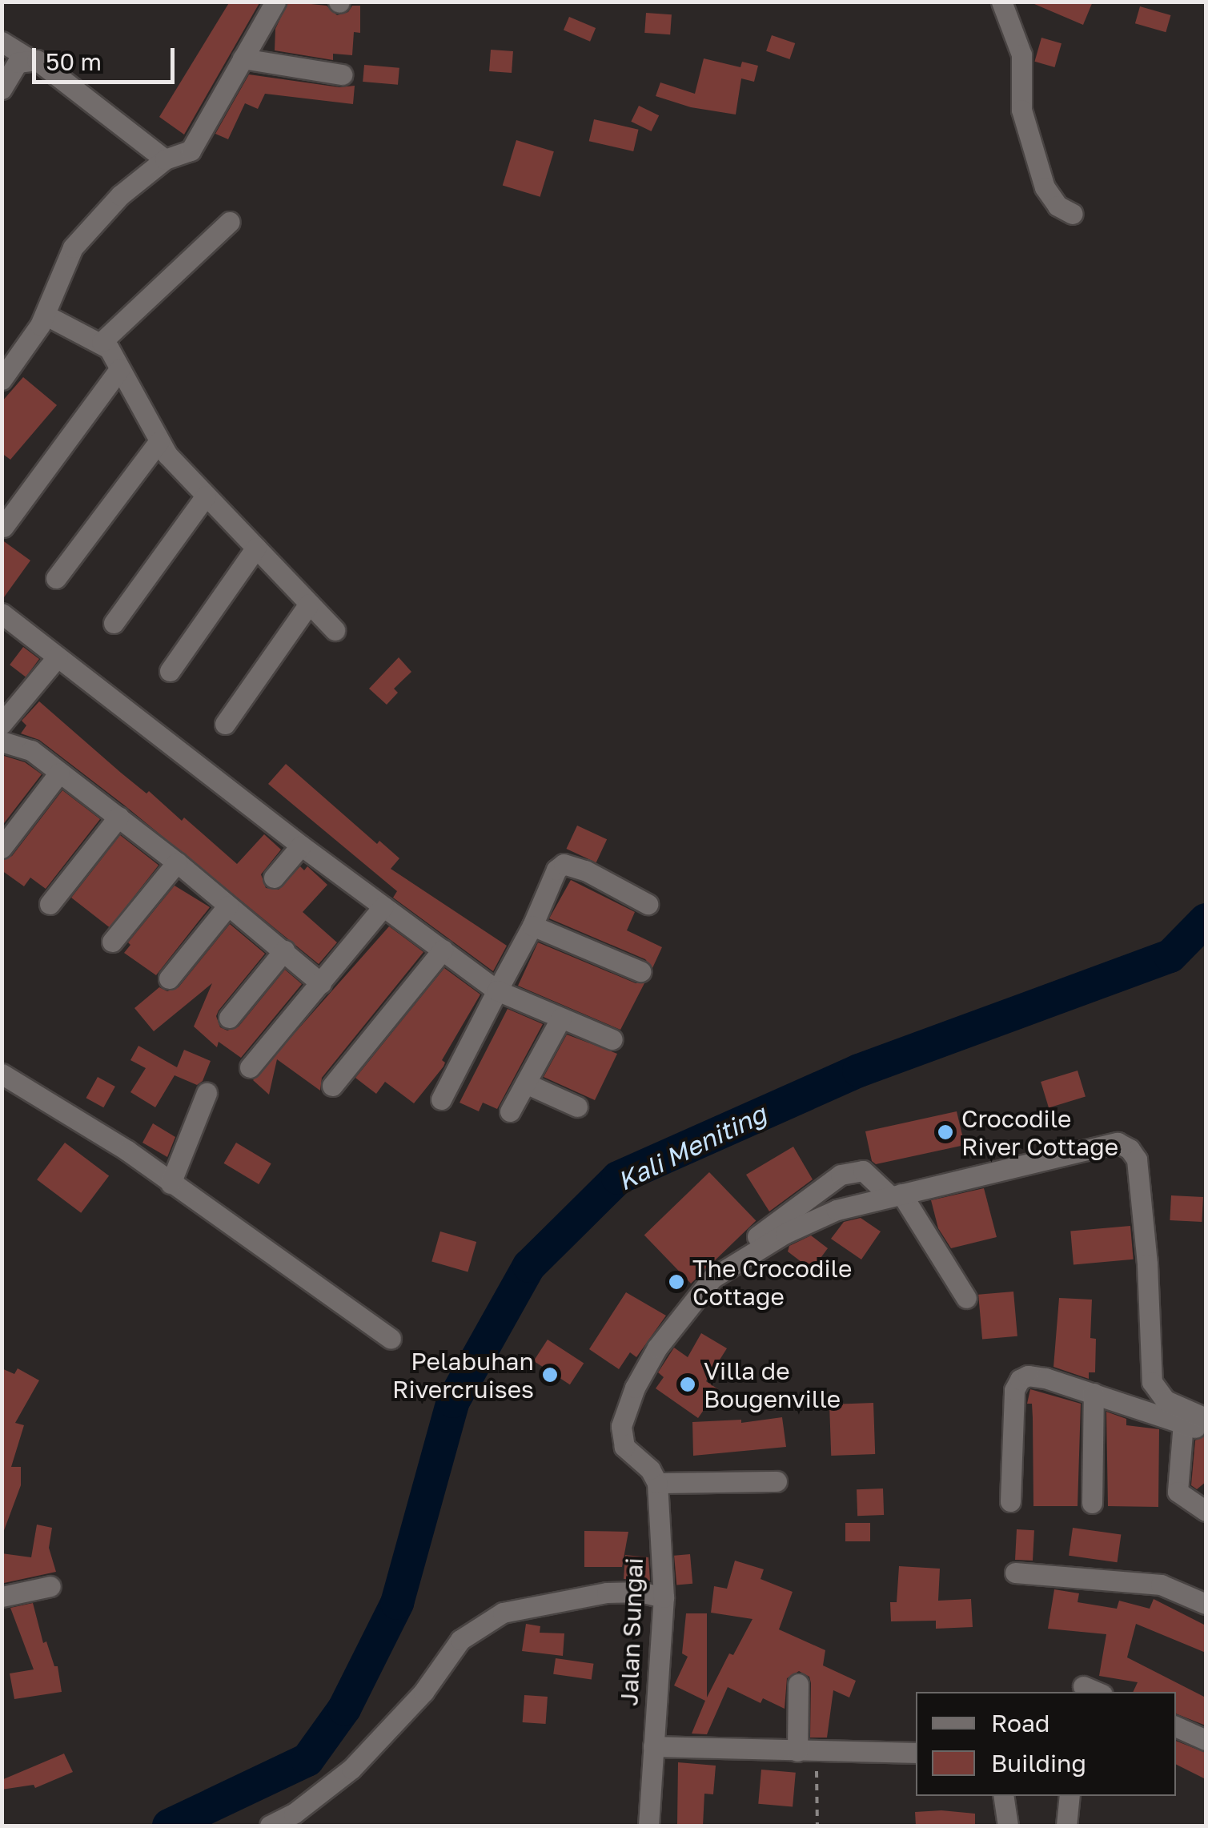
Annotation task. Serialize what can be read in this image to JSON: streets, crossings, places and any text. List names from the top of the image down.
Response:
{
  "streets": {
    "street": ["Jalan Sungai"]
  },
  "water": ["Kali Meniting"],
  "places": [
    "Crocodile River Cottage",
    "The Crocodile Cottage",
    "Pelabuhan Rivercruises",
    "Villa de Bougenville"
  ],
  "legend": ["Road", "Building"],
  "scale_bar": "50 m"
}
